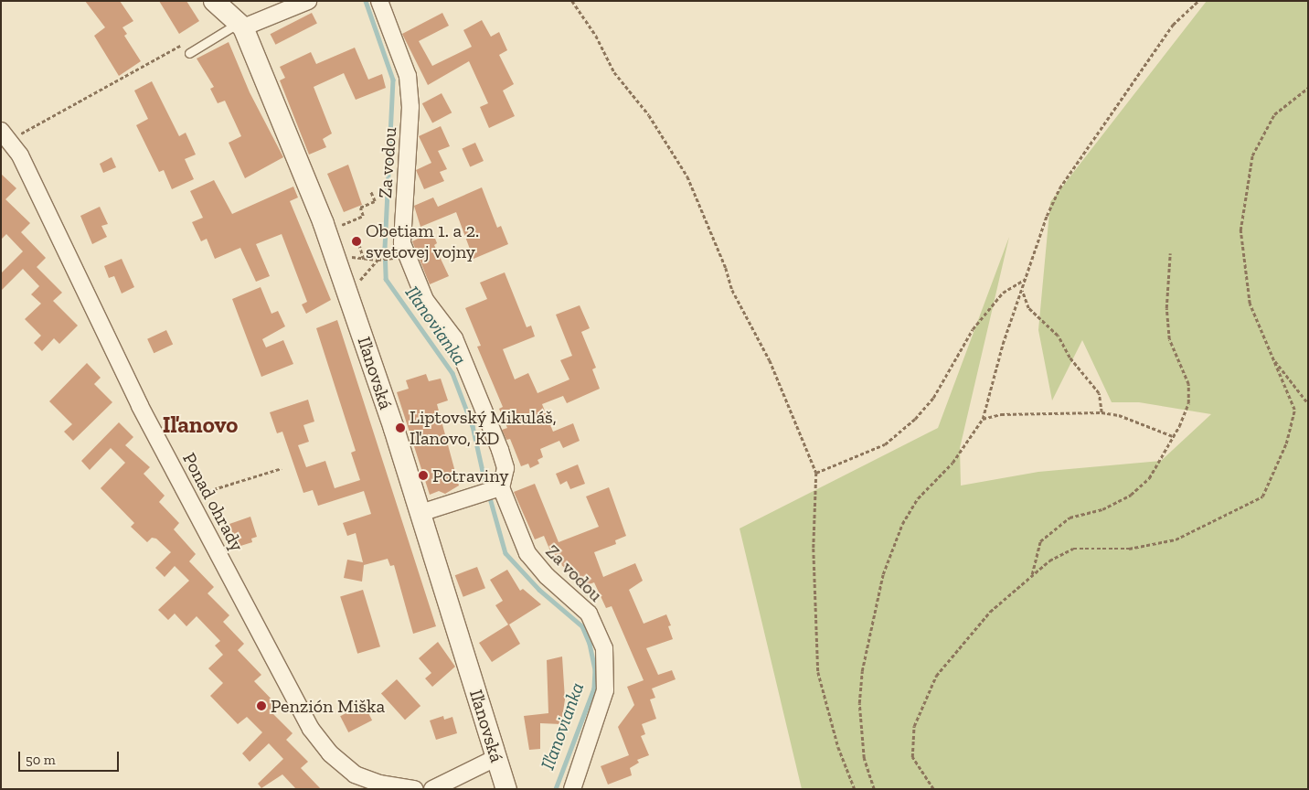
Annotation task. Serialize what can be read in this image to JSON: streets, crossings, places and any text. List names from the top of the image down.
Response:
{
  "streets": {
    "street": ["Za vodou", "Iľanovská", "Ponad ohrady"]
  },
  "districts": ["Iľanovo"],
  "water": ["Iľanovianka"],
  "places": [
    "Obetiam 1. a 2. svetovej vojny",
    "Liptovský Mikuláš, Iľanovo, KD",
    "Potraviny",
    "Penzión Miška"
  ],
  "scale_bar": "50 m"
}
